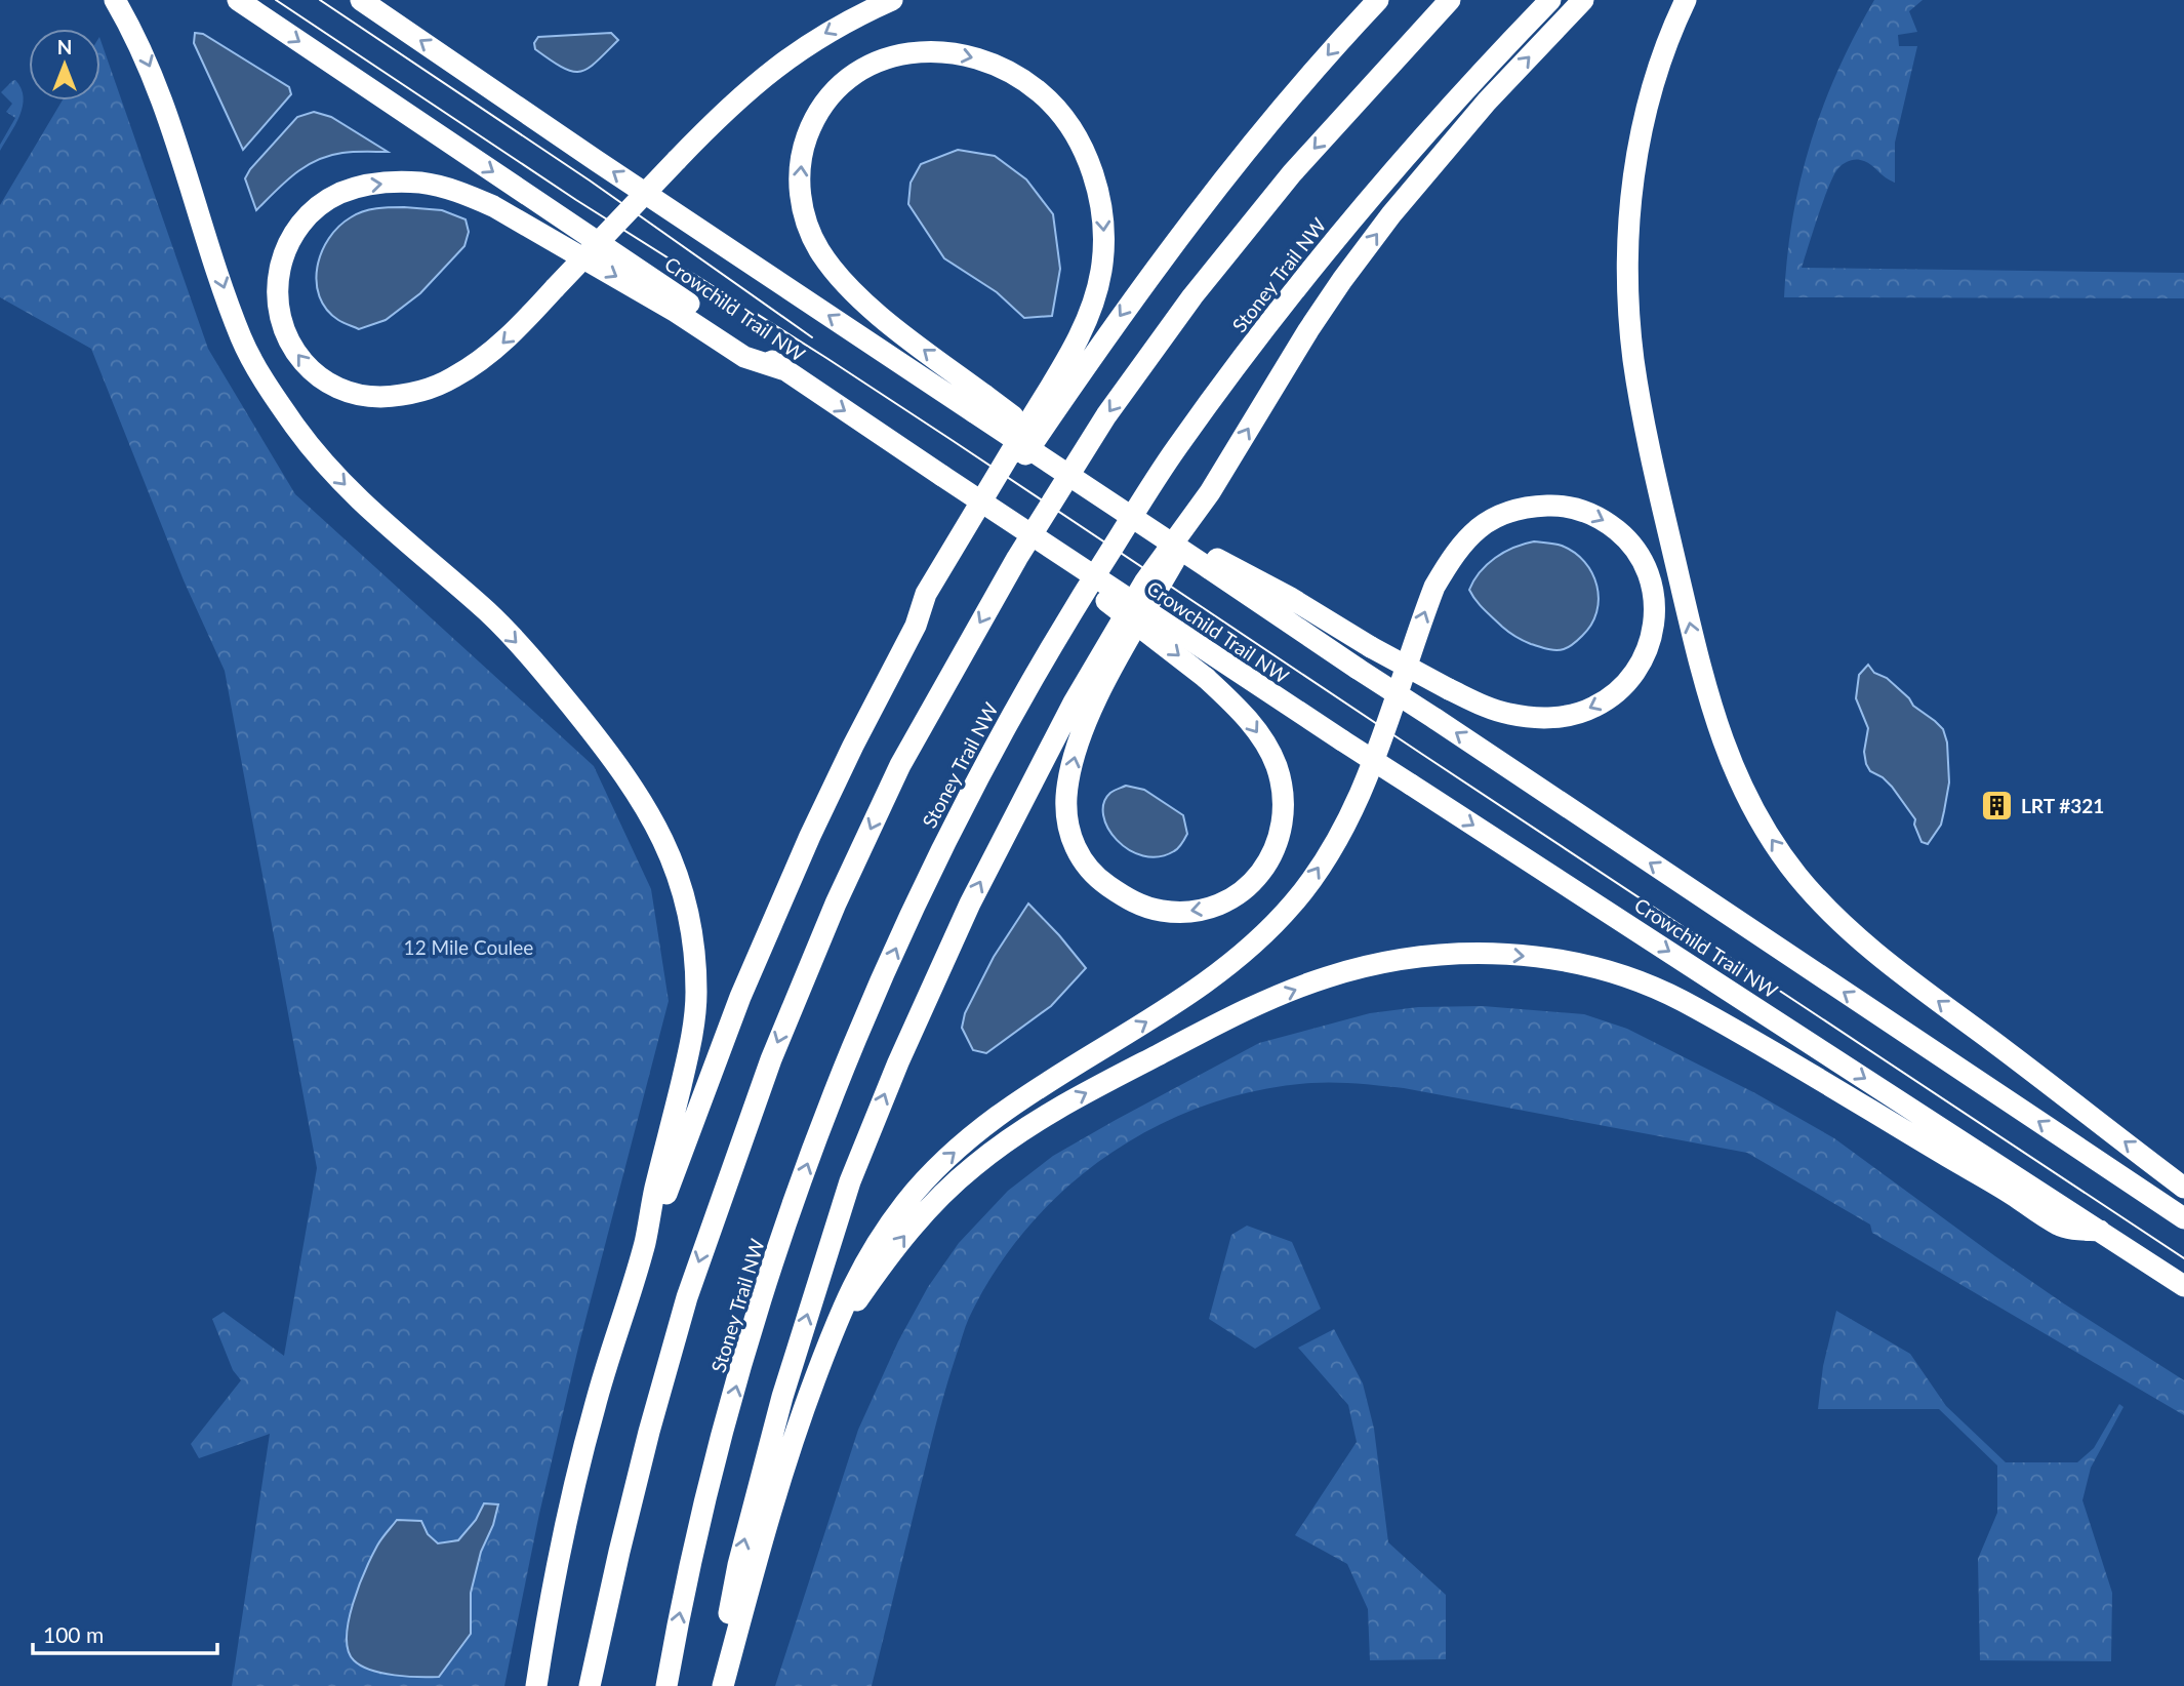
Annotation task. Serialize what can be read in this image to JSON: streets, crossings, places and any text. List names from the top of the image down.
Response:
{
  "streets": {
    "highway": ["Stoney Trail NW", "Crowchild Trail NW"]
  },
  "parks": ["12 Mile Coulee"],
  "places": {
    "building": ["LRT #321"]
  },
  "scale_bar": "100 m",
  "north": "top"
}
